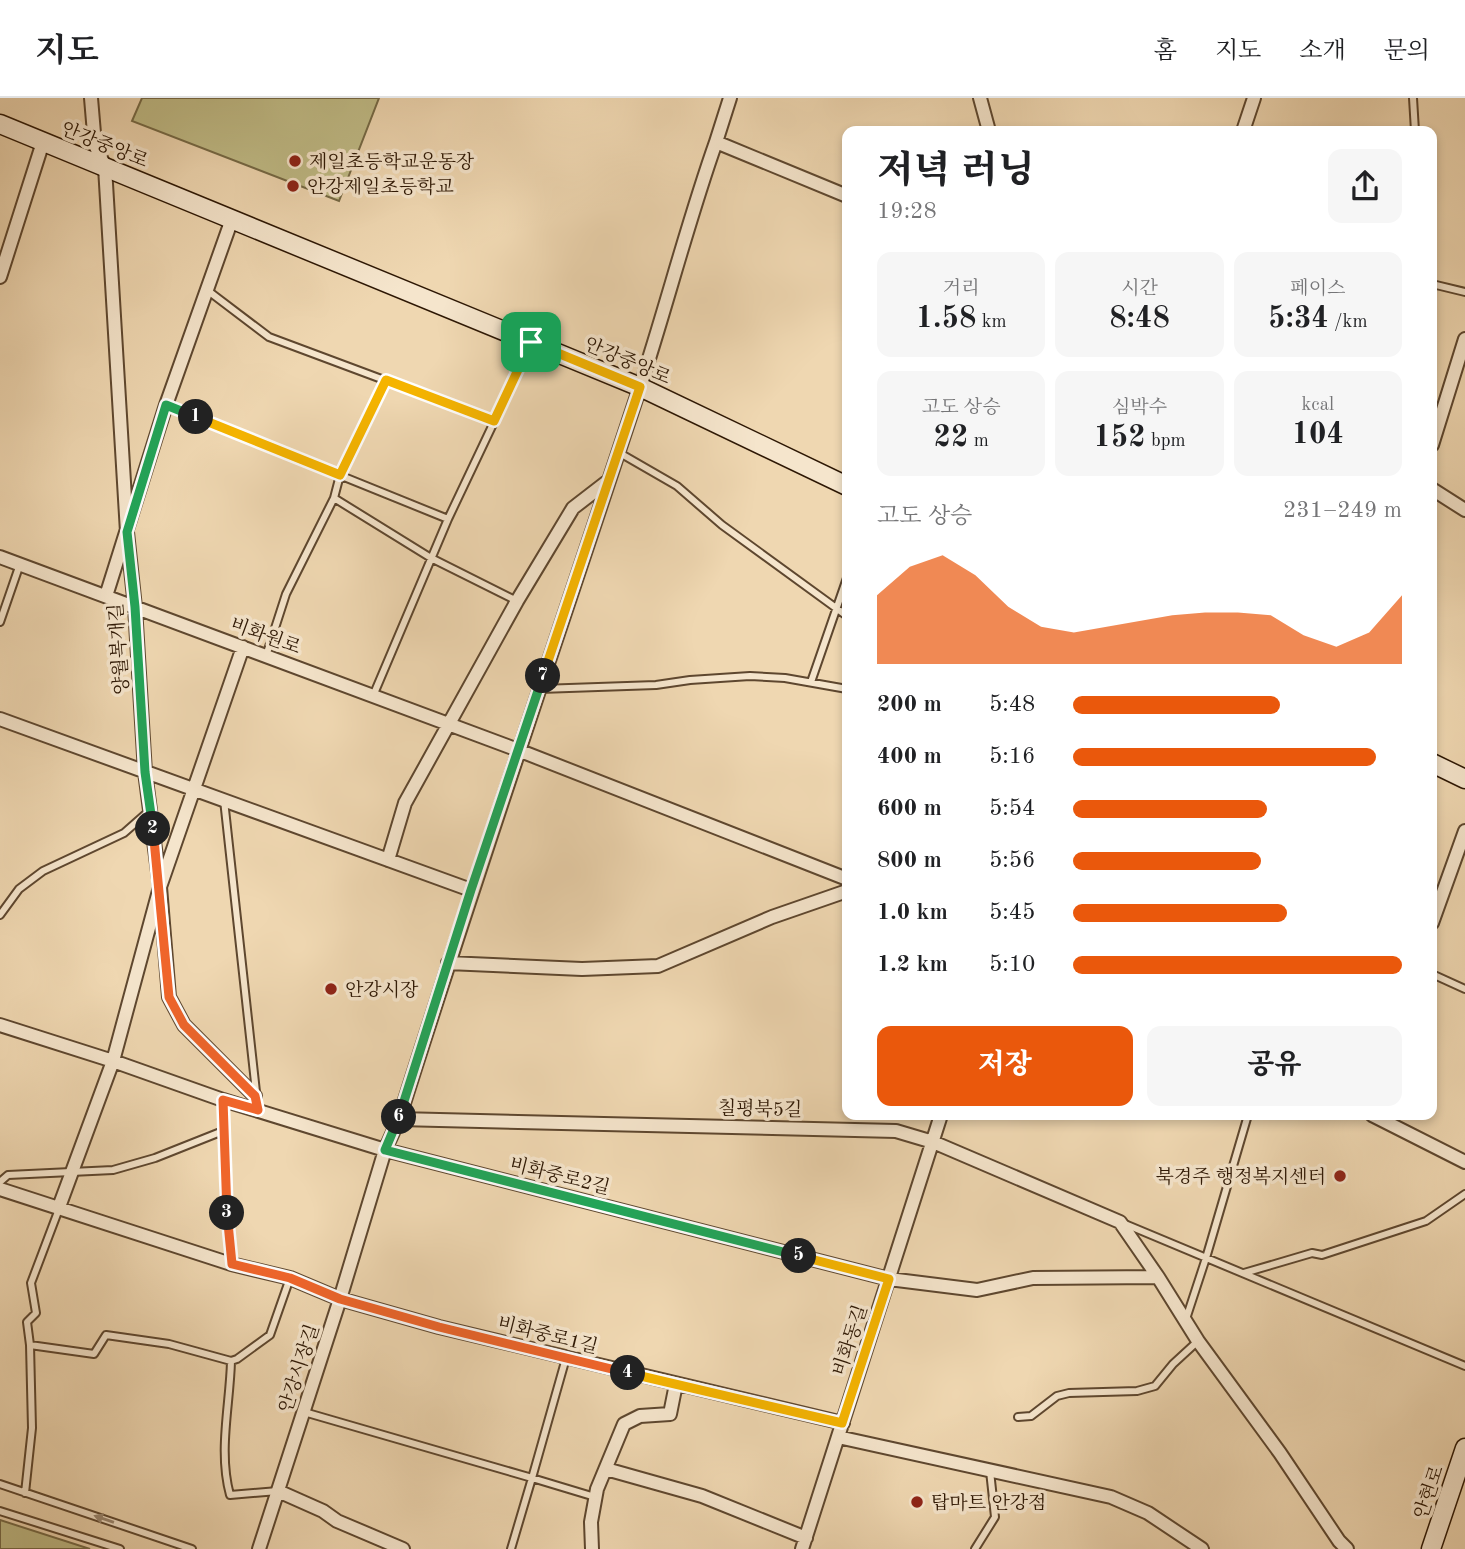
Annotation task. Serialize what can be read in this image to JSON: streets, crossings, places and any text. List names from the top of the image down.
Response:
{
  "streets": {
    "main road": ["안강중앙로", "안현로"],
    "street": [
      "비화원로",
      "양월복개길",
      "칠평북5길",
      "비화중로2길",
      "비화중로1길",
      "비화동길",
      "안강시장길"
    ]
  },
  "crossings": [
    ["안강중앙로", "양월복개길"],
    ["비화원로", "양월복개길"],
    ["칠평북5길", "비화동길"],
    ["칠평북5길", "안강시장길"],
    ["비화중로2길", "비화동길"],
    ["비화중로2길", "안강시장길"],
    ["비화중로1길", "비화동길"],
    ["비화중로1길", "안강시장길"]
  ],
  "places": [
    "제일초등학교운동장",
    "안강제일초등학교",
    "안강시장",
    "북경주 행정복지센터",
    "탑마트 안강점"
  ],
  "page": {
    "header": "지도",
    "nav": [
      "홈",
      "지도",
      "소개",
      "문의"
    ],
    "heading": ["저녁 러닝", "19:28"],
    "stats": [
      ["거리", "1.58 km"],
      ["시간", "8:48"],
      ["페이스", "5:34 /km"],
      ["고도 상승", "22 m"],
      ["심박수", "152 bpm"],
      ["kcal", "104"]
    ],
    "pins": [
      "1",
      "7",
      "2",
      "6",
      "3",
      "5",
      "4"
    ],
    "chart": ["고도 상승", "231–249 m"],
    "list": [
      {
        "name": "200 m",
        "note": "5:48"
      },
      {
        "name": "400 m",
        "note": "5:16"
      },
      {
        "name": "600 m",
        "note": "5:54"
      },
      {
        "name": "800 m",
        "note": "5:56"
      },
      {
        "name": "1.0 km",
        "note": "5:45"
      },
      {
        "name": "1.2 km",
        "note": "5:10"
      }
    ],
    "buttons": ["저장", "공유"]
  }
}
